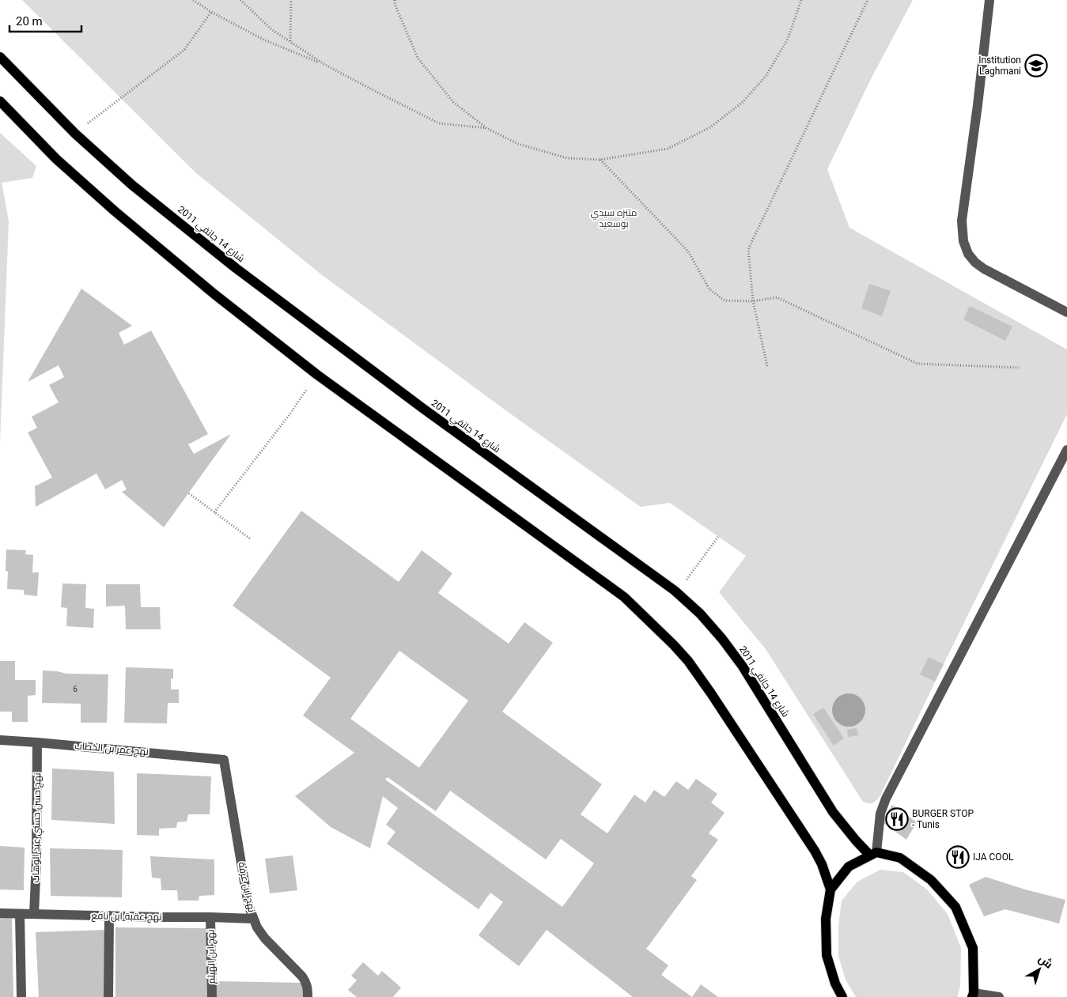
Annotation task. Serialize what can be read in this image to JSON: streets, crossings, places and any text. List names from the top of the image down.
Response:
{
  "streets": {
    "main road": ["شارع 14 جانفي 2011"],
    "street": [
      "نهج عمر بن الخطاب",
      "نهج حسن حسني عبد الوهاب",
      "نهج ابن عرفة",
      "نهج عقبة ابن نافع",
      "نهج ابن الهيثم"
    ]
  },
  "crossings": [
    ["نهج عمر بن الخطاب", "نهج حسن حسني عبد الوهاب"],
    ["نهج عمر بن الخطاب", "نهج ابن عرفة"],
    ["نهج حسن حسني عبد الوهاب", "نهج عقبة ابن نافع"],
    ["نهج ابن عرفة", "نهج عقبة ابن نافع"],
    ["نهج عقبة ابن نافع", "نهج ابن الهيثم"]
  ],
  "parks": ["متنزه سيدي بوسعيد"],
  "places": {
    "school or university": ["Institution Laghmani"],
    "restaurant": ["BURGER STOP - Tunis", "IJA COOL"]
  },
  "house_numbers": ["6"],
  "scale_bar": "20 m",
  "north": "top right"
}
